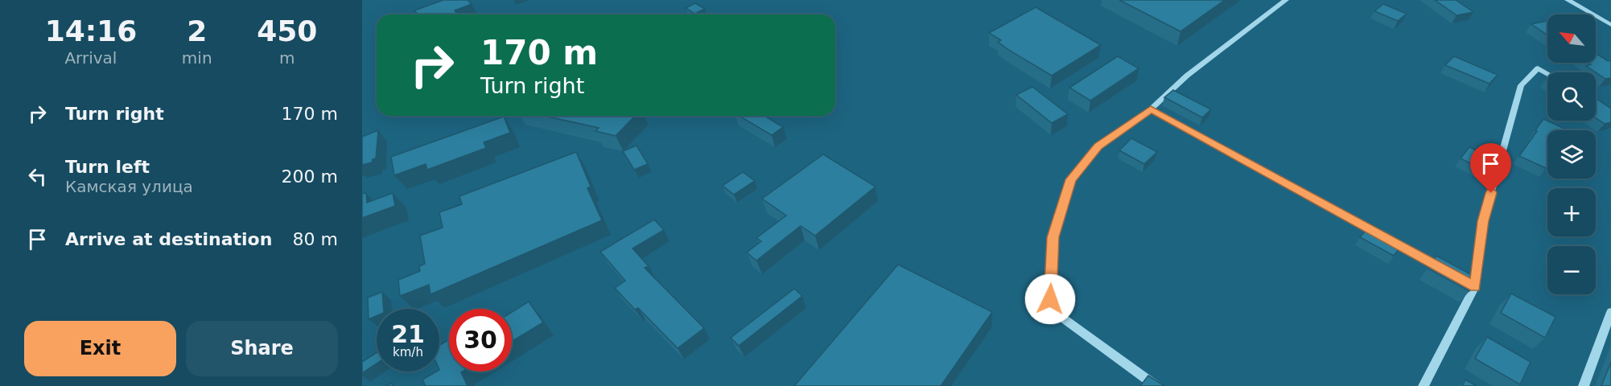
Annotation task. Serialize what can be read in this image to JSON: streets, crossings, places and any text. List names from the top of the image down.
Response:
{
  "north": "top left",
  "page": {
    "eta": [
      "14:16",
      "Arrival",
      "2",
      "min",
      "450",
      "m"
    ],
    "map_buttons": ["+", "−"],
    "turn": ["170 m", "Turn right"],
    "list": [
      {
        "name": "Turn right",
        "value": "170 m"
      },
      {
        "name": "Turn left",
        "note": "Камская улица",
        "value": "200 m"
      },
      {
        "name": "Arrive at destination",
        "value": "80 m"
      }
    ],
    "speed": "21 km/h",
    "limit": "30",
    "buttons": ["Exit", "Share"]
  }
}
